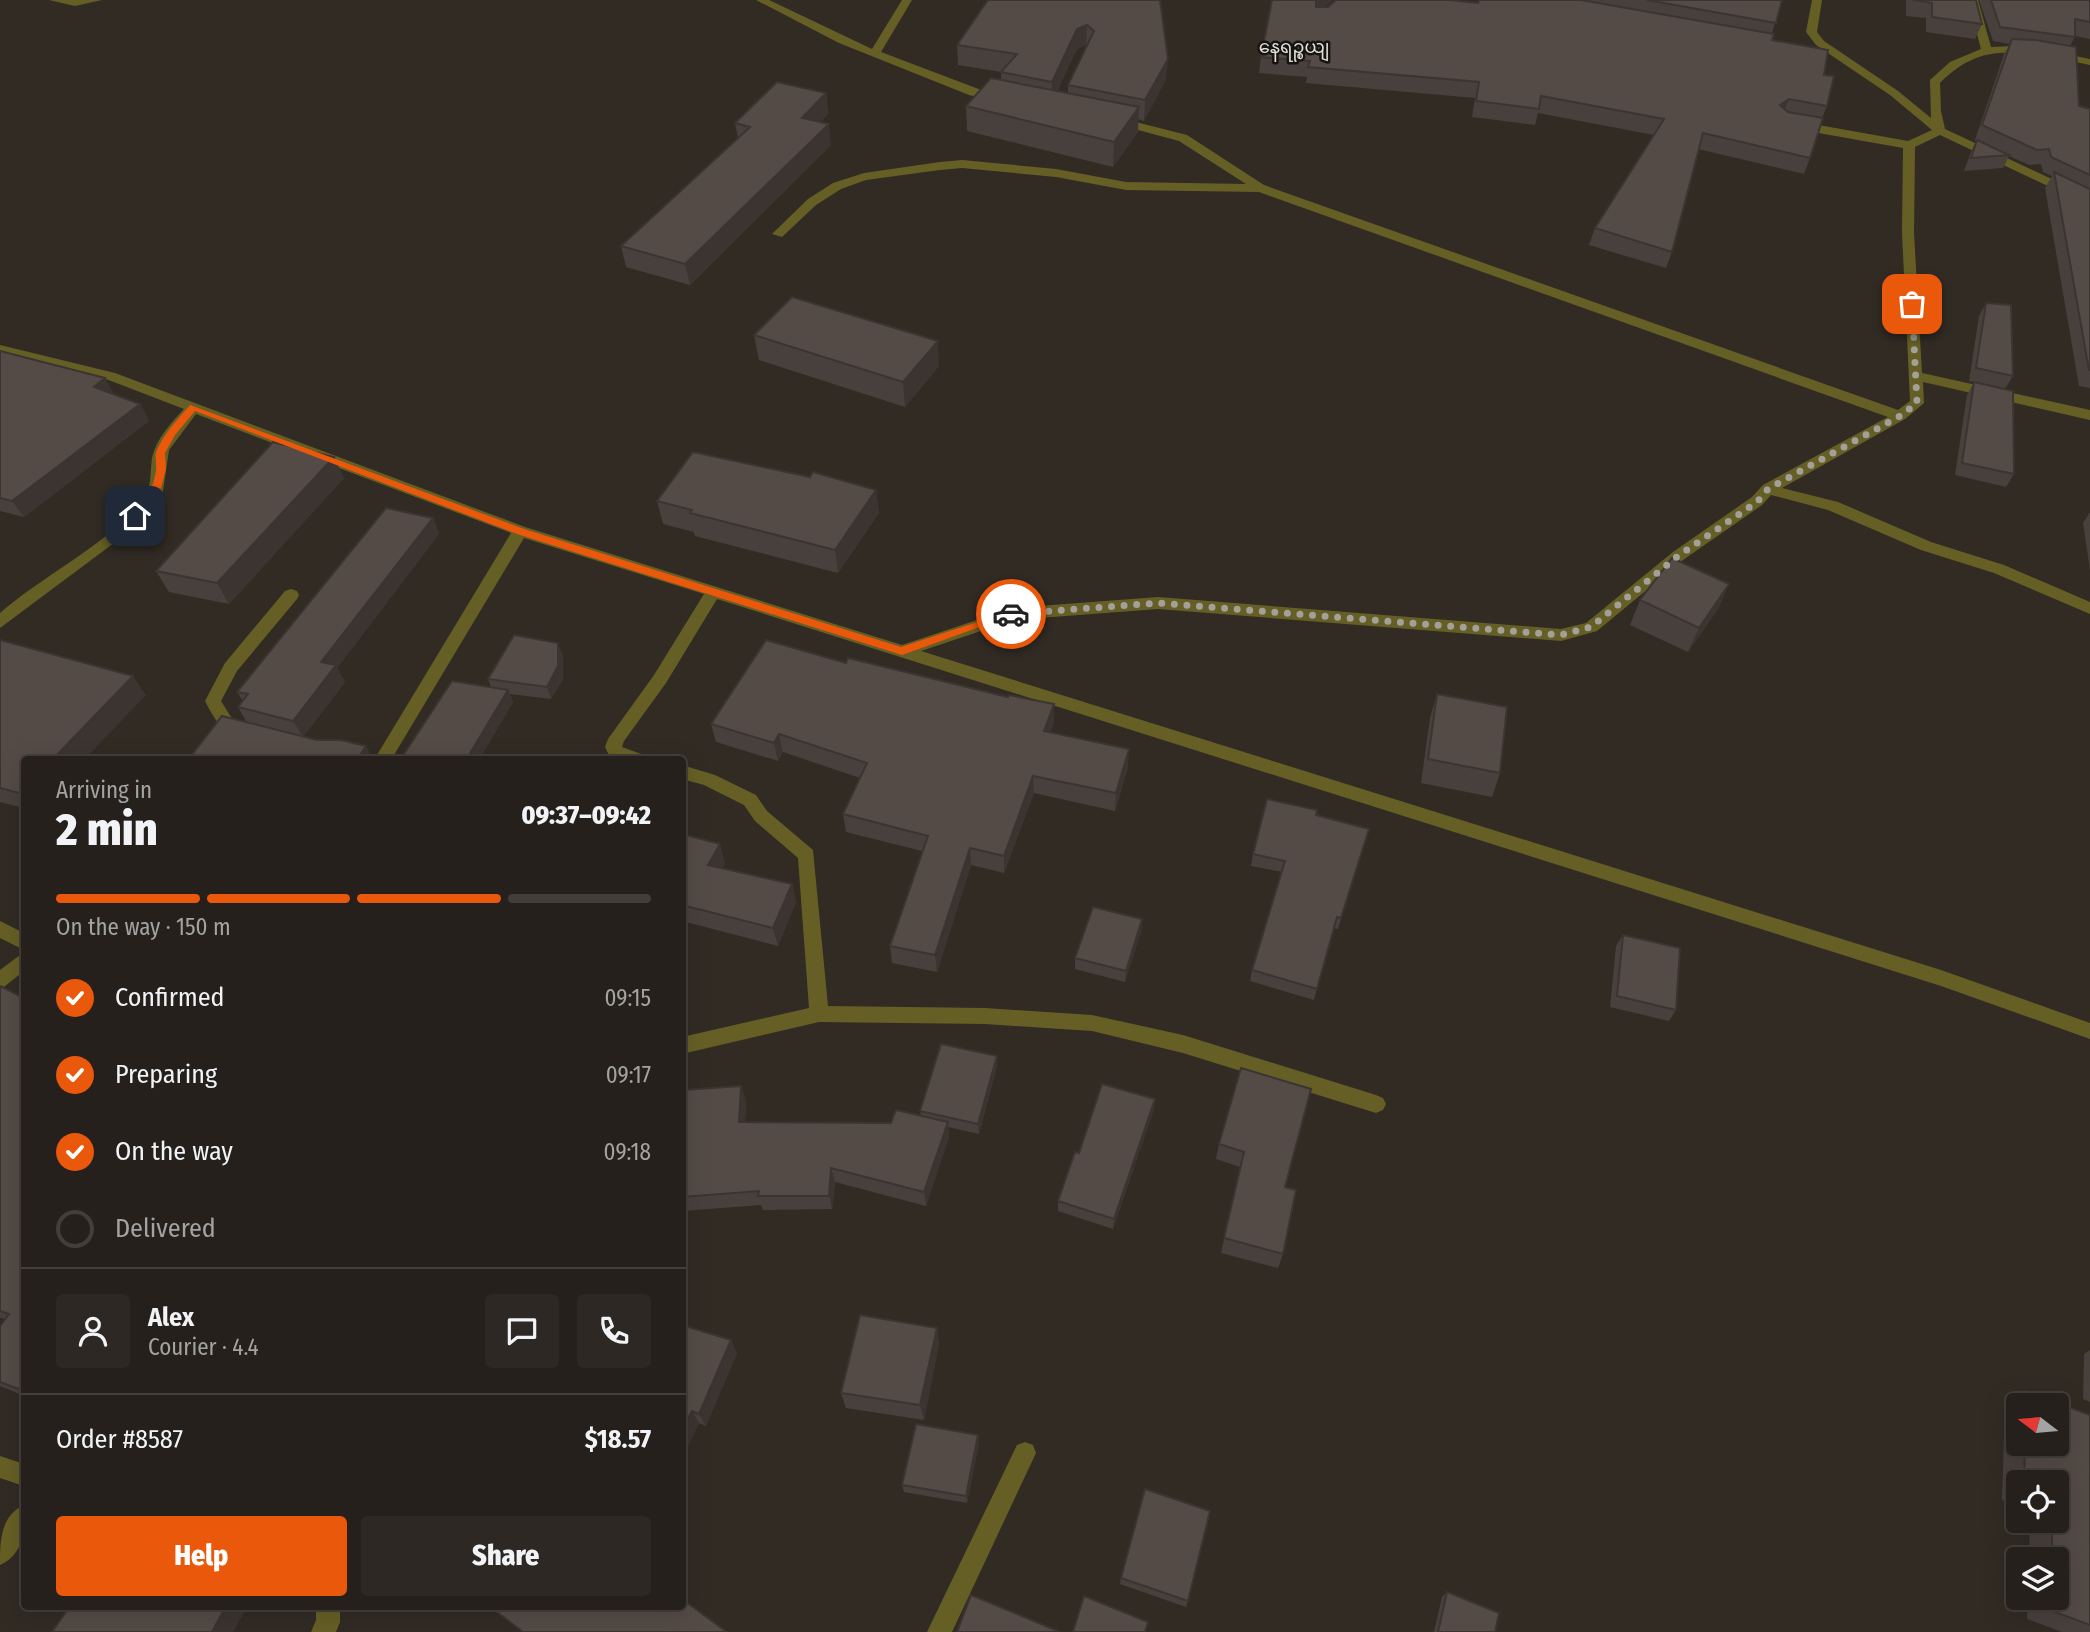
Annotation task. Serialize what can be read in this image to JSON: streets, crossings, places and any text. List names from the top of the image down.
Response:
{
  "districts": ["နေရဉ္စယျ"],
  "north": "left",
  "page": {
    "heading": ["2 min", "Arriving in", "09:37–09:42"],
    "panel": [
      "Alex",
      "Courier · 4.4",
      "Order #8587",
      "$18.57"
    ],
    "bar": "On the way · 150 m",
    "list": [
      ["Confirmed", "09:15"],
      ["Preparing", "09:17"],
      ["On the way", "09:18"],
      "Delivered"
    ],
    "buttons": ["Help", "Share"]
  }
}
